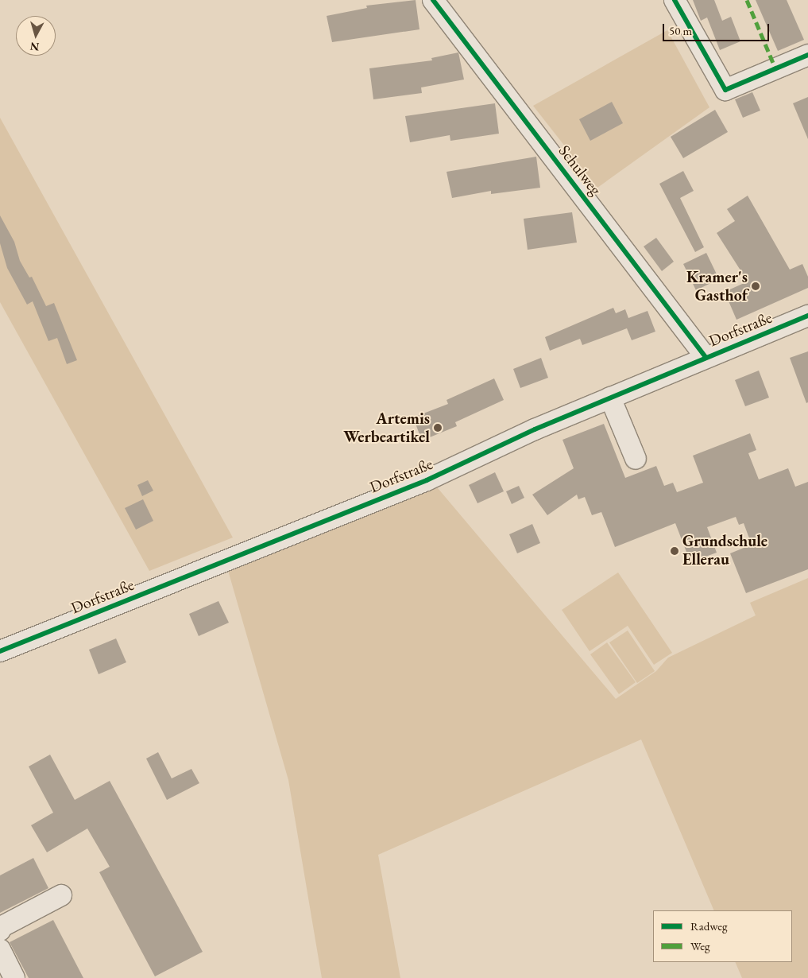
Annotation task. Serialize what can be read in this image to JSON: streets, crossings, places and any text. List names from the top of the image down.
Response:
{
  "streets": {
    "street": ["Schulweg", "Dorfstraße"]
  },
  "crossings": [
    ["Schulweg", "Dorfstraße"]
  ],
  "places": ["Kramer's Gasthof", "Artemis Werbeartikel", "Grundschule Ellerau"],
  "legend": ["Radweg", "Weg"],
  "scale_bar": "50 m",
  "north": "bottom"
}
